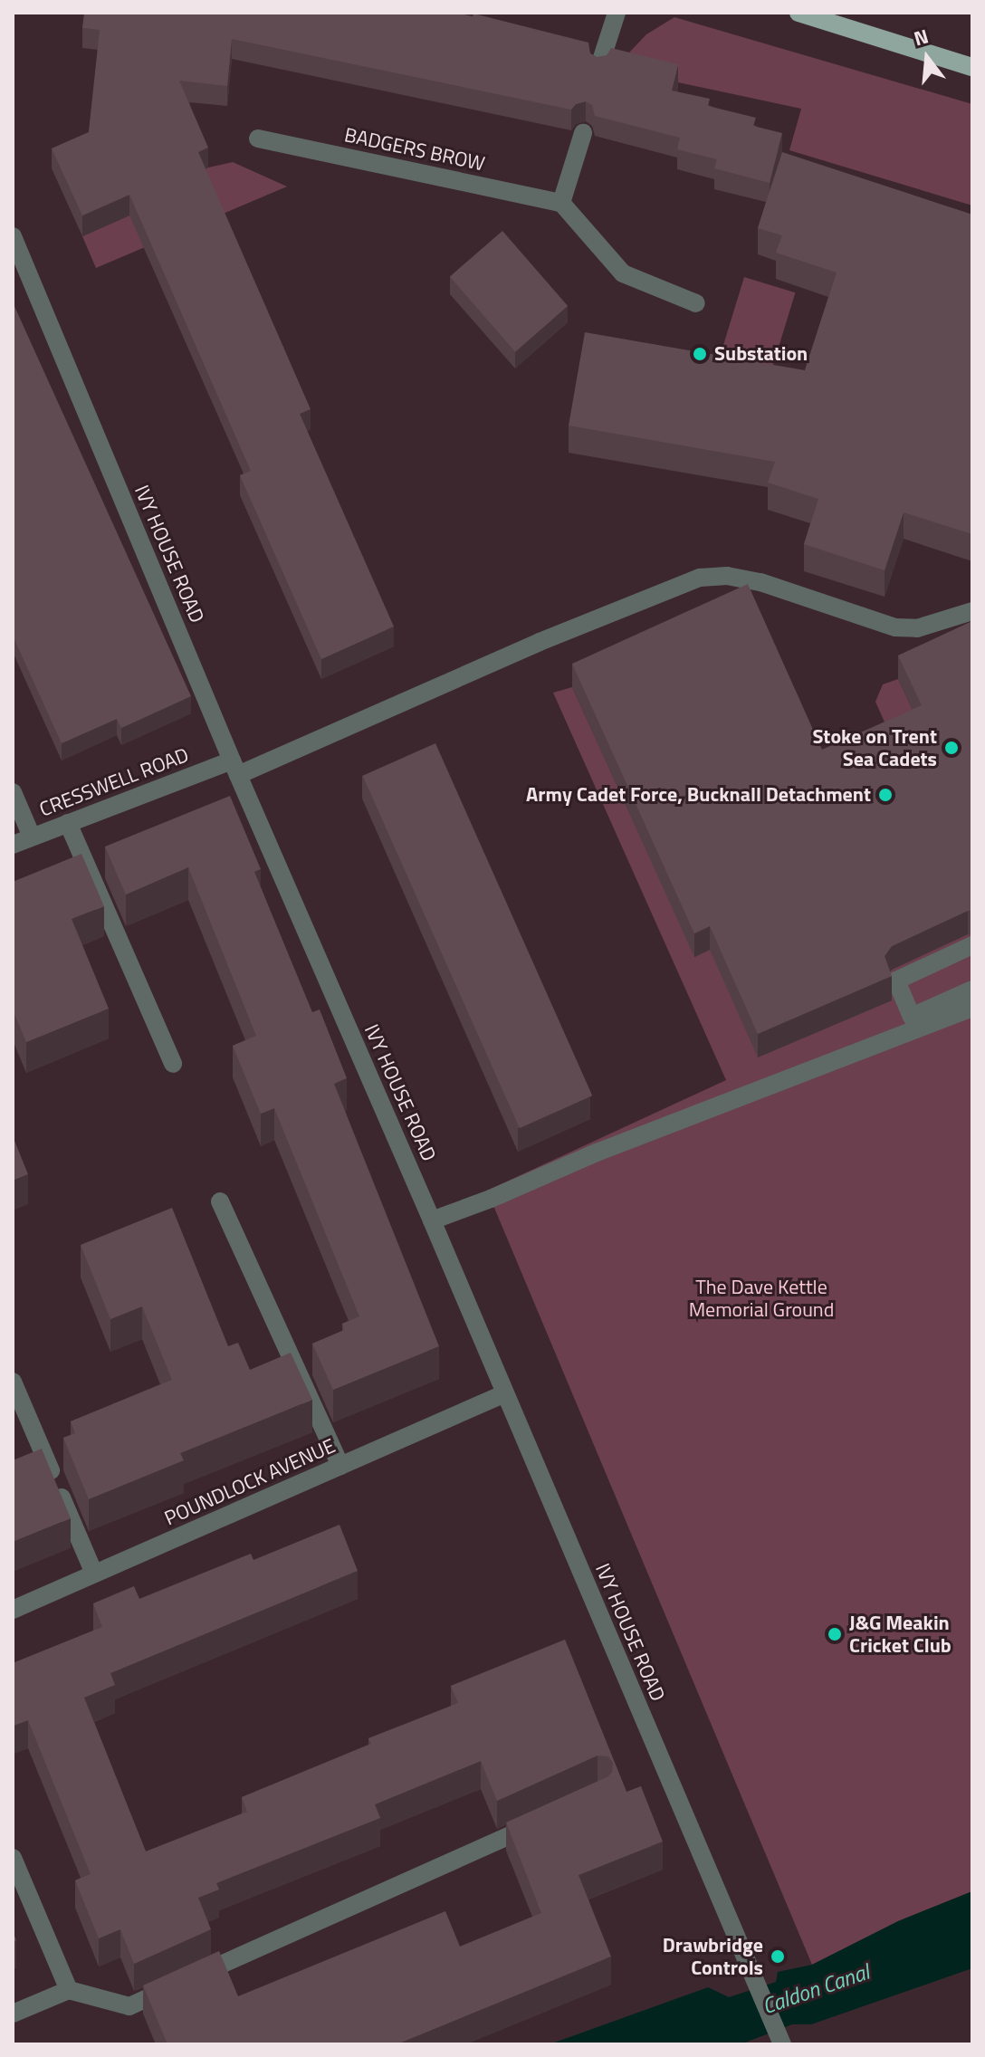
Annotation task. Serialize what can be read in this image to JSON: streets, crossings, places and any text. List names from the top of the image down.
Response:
{
  "streets": {
    "street": [
      "BADGERS BROW",
      "IVY HOUSE ROAD",
      "CRESSWELL ROAD",
      "POUNDLOCK AVENUE"
    ]
  },
  "crossings": [
    ["IVY HOUSE ROAD", "CRESSWELL ROAD"],
    ["IVY HOUSE ROAD", "POUNDLOCK AVENUE"]
  ],
  "water": ["Caldon Canal"],
  "parks": ["The Dave Kettle Memorial Ground"],
  "places": [
    "Substation",
    "Stoke on Trent Sea Cadets",
    "Army Cadet Force, Bucknall Detachment",
    "J&G Meakin Cricket Club",
    "Drawbridge Controls"
  ],
  "north": "top"
}
